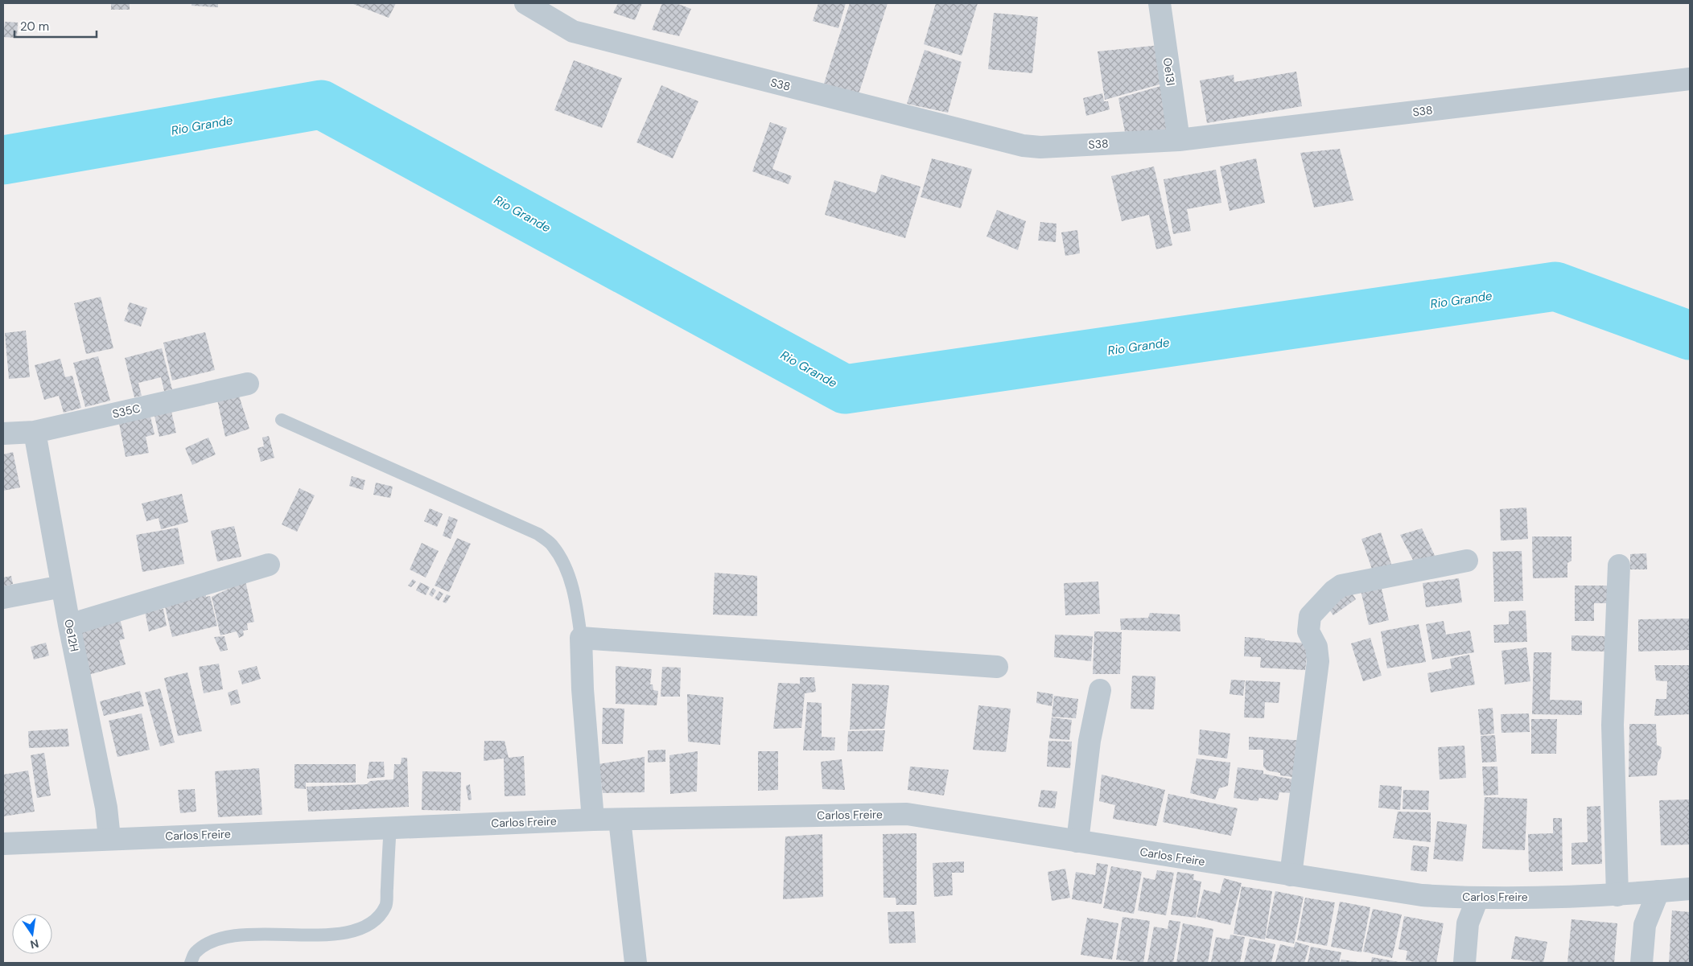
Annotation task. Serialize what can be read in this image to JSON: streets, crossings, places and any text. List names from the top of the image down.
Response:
{
  "streets": {
    "street": [
      "Oe13I",
      "S38",
      "S35C",
      "Oe12H",
      "Carlos Freire"
    ]
  },
  "crossings": [
    ["Oe13I", "S38"],
    ["S35C", "Oe12H"],
    ["Oe12H", "Carlos Freire"]
  ],
  "water": ["Rio Grande"],
  "scale_bar": "20 m",
  "north": "bottom"
}
